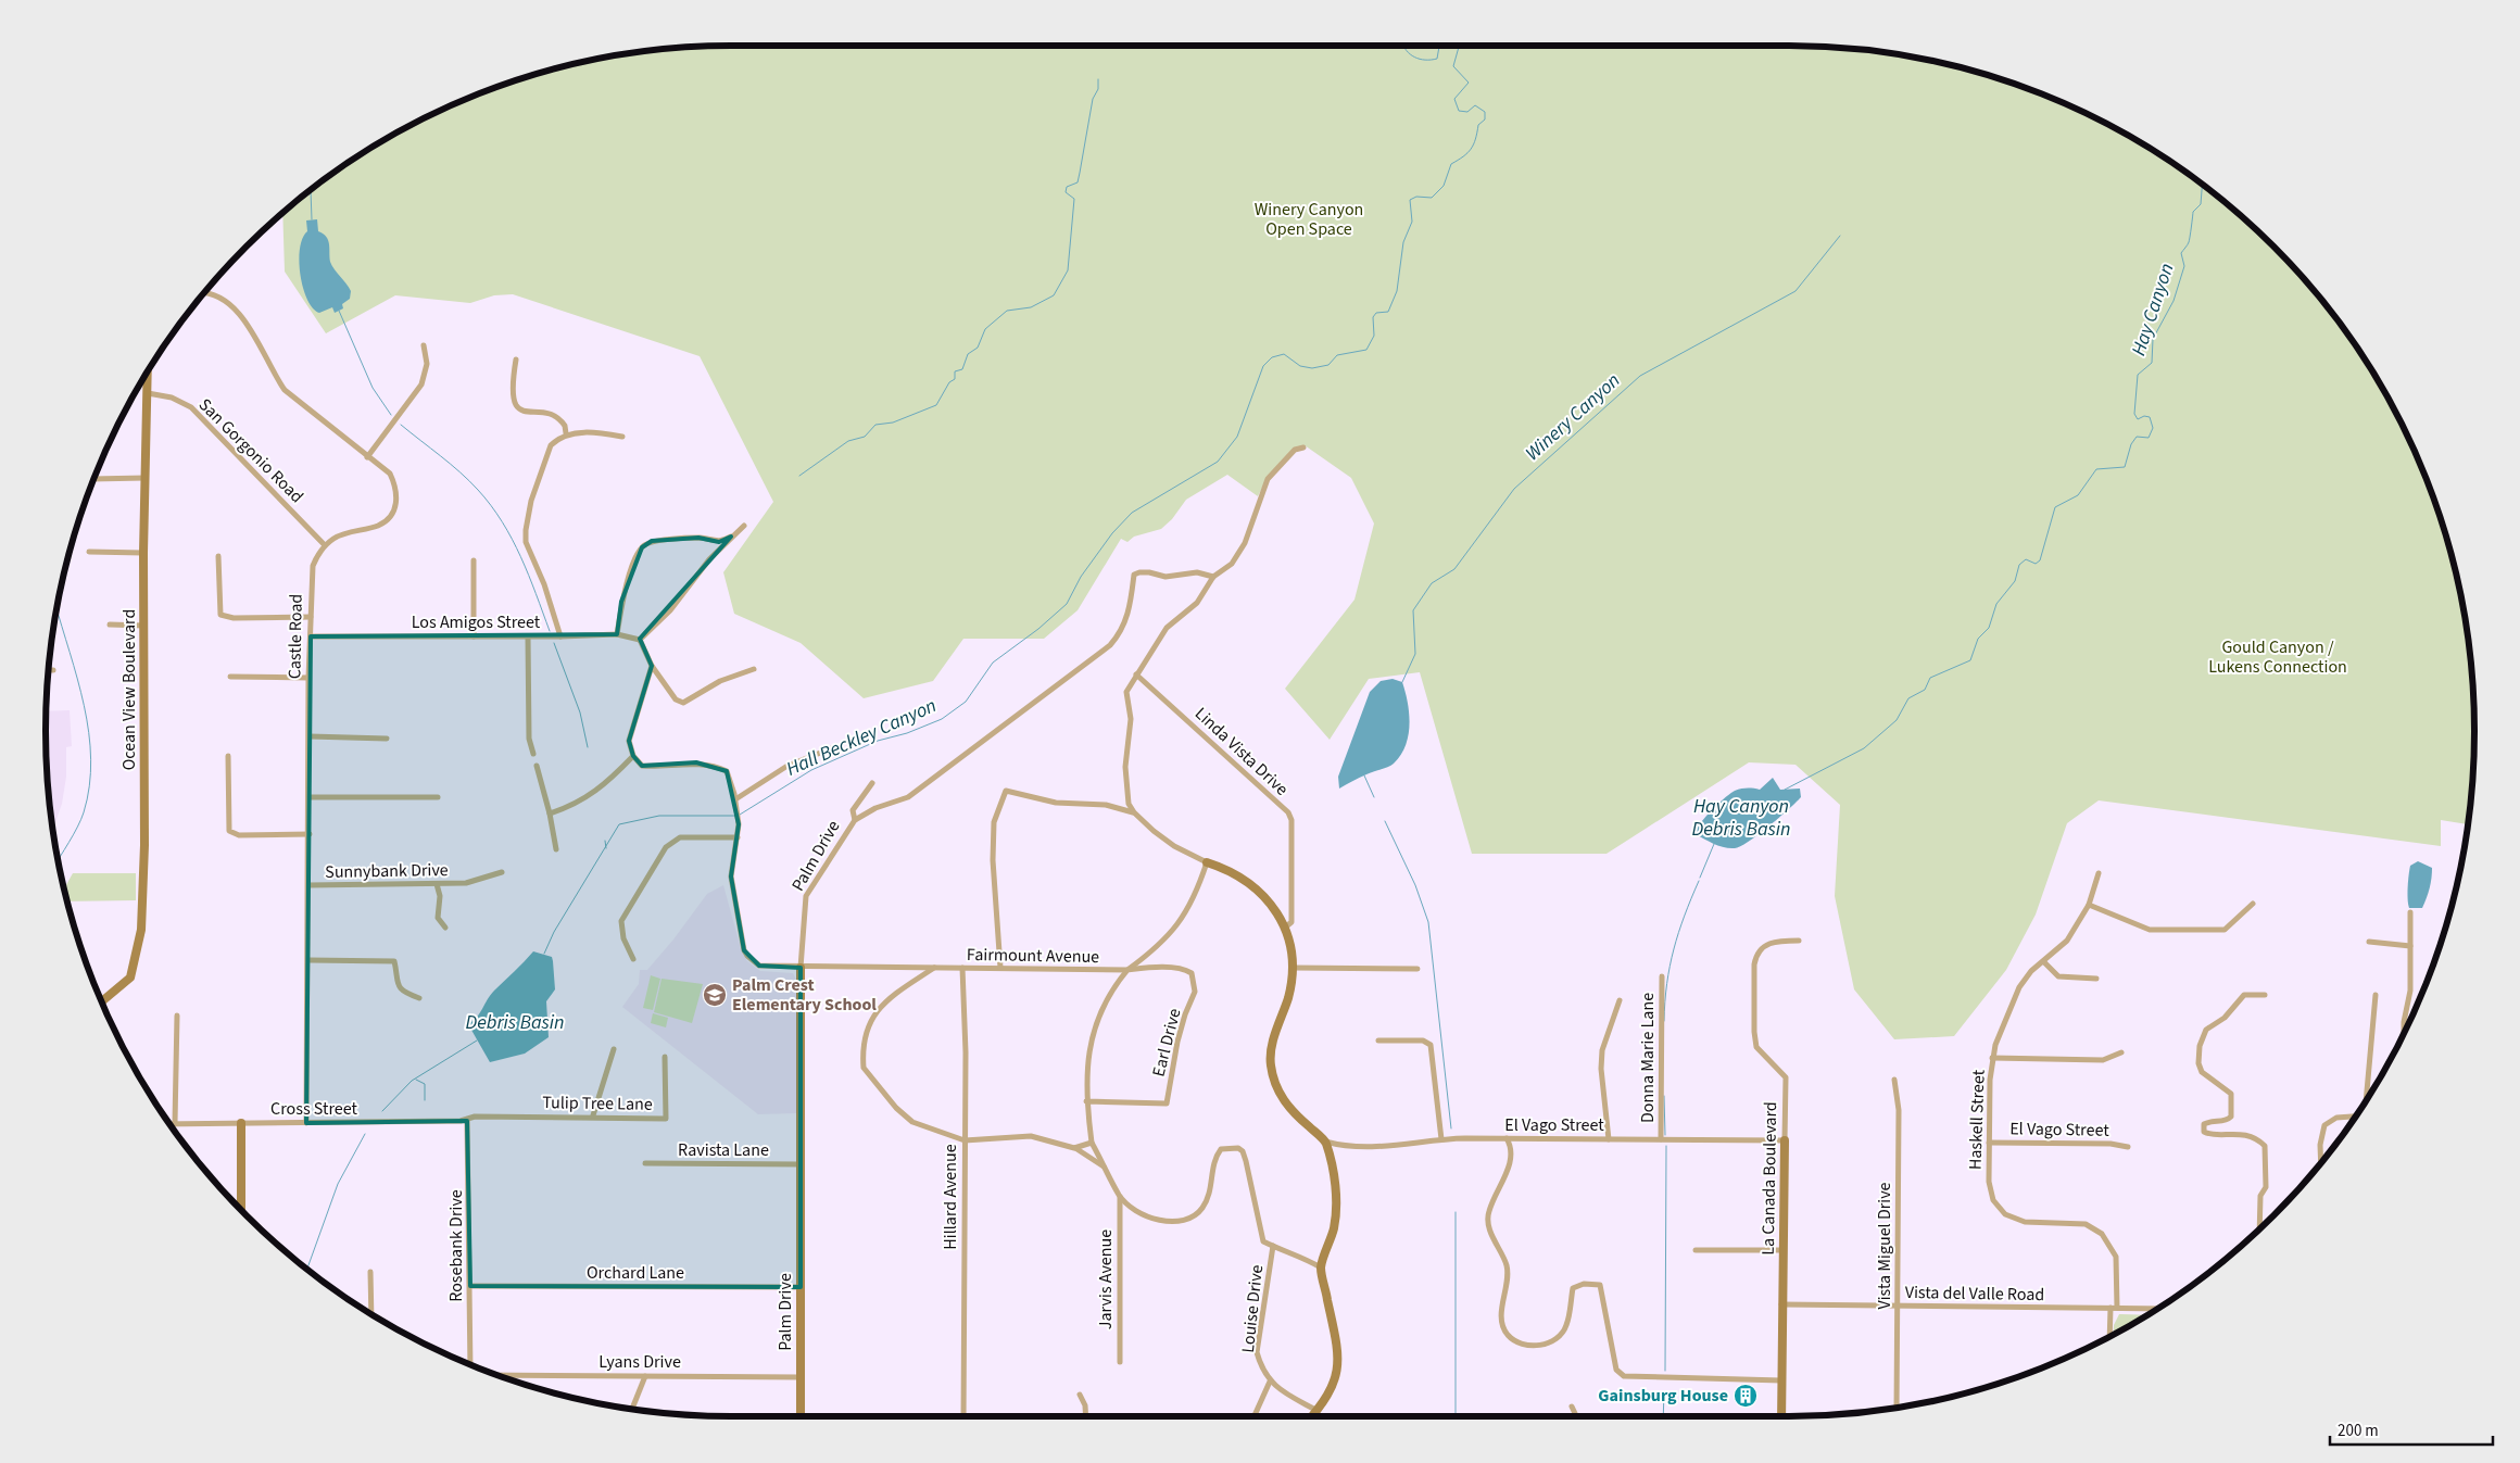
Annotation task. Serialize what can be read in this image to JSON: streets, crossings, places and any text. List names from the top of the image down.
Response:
{
  "streets": {
    "street": [
      "San Gorgonio Road",
      "Los Amigos Street",
      "Castle Road",
      "Ocean View Boulevard",
      "Linda Vista Drive",
      "Palm Drive",
      "Sunnybank Drive",
      "Fairmount Avenue",
      "Earl Drive",
      "Donna Marie Lane",
      "Tulip Tree Lane",
      "Cross Street",
      "Haskell Street",
      "El Vago Street",
      "Ravista Lane",
      "La Canada Boulevard",
      "Hillard Avenue",
      "Rosebank Drive",
      "Vista Miguel Drive",
      "Orchard Lane",
      "Jarvis Avenue",
      "Vista del Valle Road",
      "Louise Drive",
      "Lyans Drive"
    ]
  },
  "crossings": [
    ["San Gorgonio Road", "Castle Road"],
    ["San Gorgonio Road", "Ocean View Boulevard"],
    ["Los Amigos Street", "Castle Road"],
    ["Castle Road", "Sunnybank Drive"],
    ["Castle Road", "Cross Street"],
    ["Palm Drive", "Fairmount Avenue"],
    ["Palm Drive", "Ravista Lane"],
    ["Palm Drive", "Orchard Lane"],
    ["Palm Drive", "Lyans Drive"],
    ["Fairmount Avenue", "Earl Drive"],
    ["Fairmount Avenue", "Hillard Avenue"],
    ["Donna Marie Lane", "El Vago Street"],
    ["Tulip Tree Lane", "Cross Street"],
    ["Tulip Tree Lane", "Rosebank Drive"],
    ["Cross Street", "Rosebank Drive"],
    ["Haskell Street", "El Vago Street"],
    ["Haskell Street", "Vista del Valle Road"],
    ["El Vago Street", "La Canada Boulevard"],
    ["La Canada Boulevard", "Vista del Valle Road"],
    ["Rosebank Drive", "Orchard Lane"],
    ["Vista Miguel Drive", "Vista del Valle Road"]
  ],
  "water": [
    "Hay Canyon",
    "Winery Canyon",
    "Hall Beckley Canyon",
    "Hay Canyon Debris Basin",
    "Debris Basin"
  ],
  "parks": ["Winery Canyon Open Space", "Gould Canyon / Lukens Connection"],
  "places": {
    "school or university": ["Palm Crest Elementary School"],
    "building": ["Gainsburg House"]
  },
  "scale_bar": "200 m"
}
